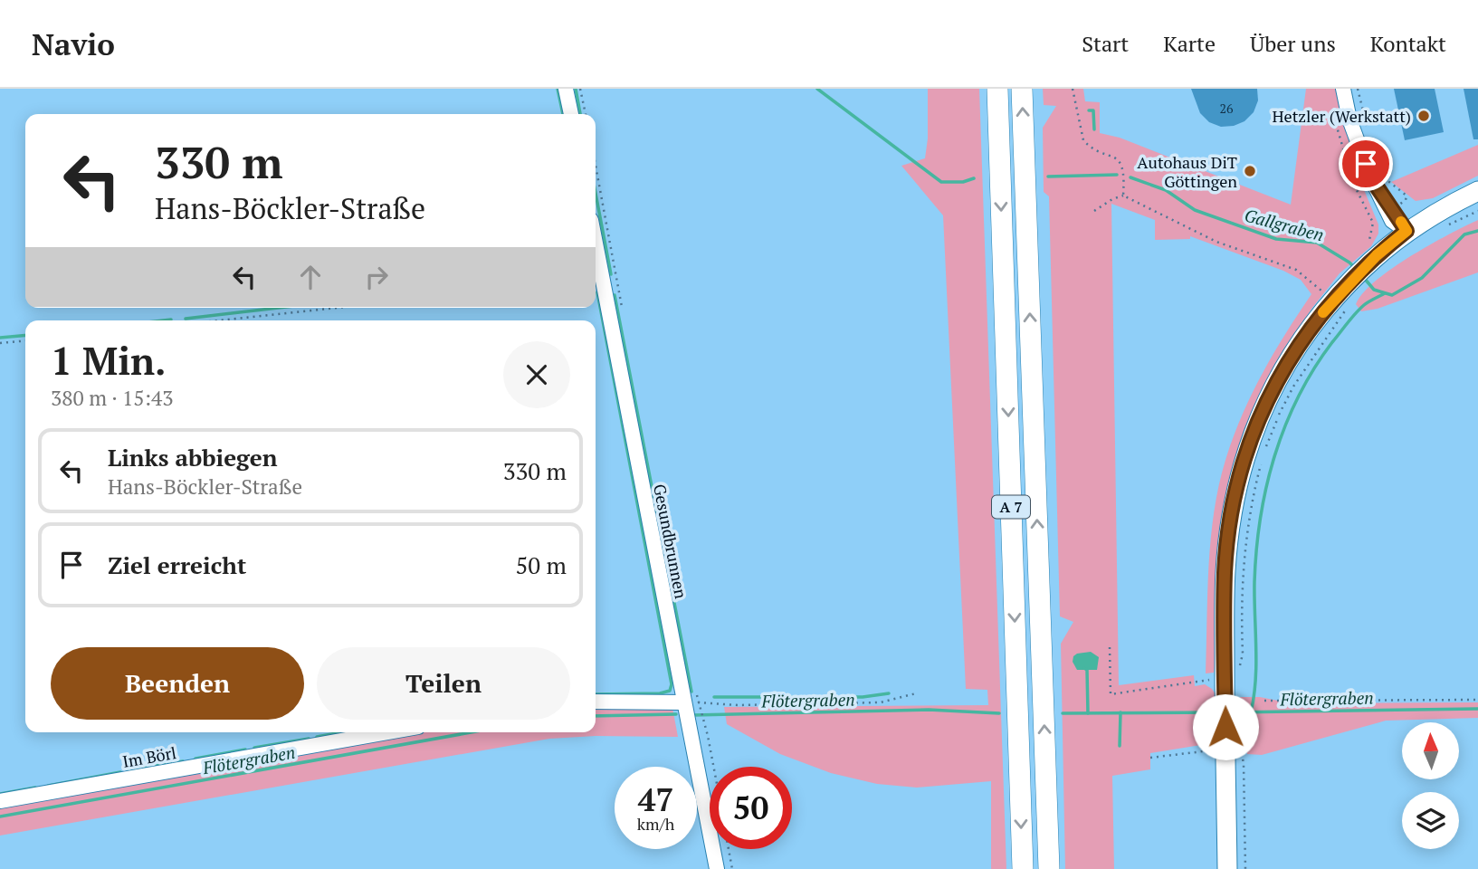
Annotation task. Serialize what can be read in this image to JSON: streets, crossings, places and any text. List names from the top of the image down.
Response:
{
  "streets": {
    "highway": ["A 7"],
    "street": ["Gesundbrunnen", "Im Börl"]
  },
  "water": ["Gallgraben", "Flötergraben"],
  "places": ["Hetzler (Werkstatt)", "Autohaus DiT Göttingen"],
  "house_numbers": ["26"],
  "north": "top",
  "page": {
    "header": "Navio",
    "nav": [
      "Start",
      "Karte",
      "Über uns",
      "Kontakt"
    ],
    "turn": ["330 m", "Hans-Böckler-Straße"],
    "heading": ["1 Min.", "380 m · 15:43"],
    "list": [
      {
        "name": "Links abbiegen",
        "note": "Hans-Böckler-Straße",
        "value": "330 m"
      },
      {
        "name": "Ziel erreicht",
        "value": "50 m"
      }
    ],
    "buttons": ["Beenden", "Teilen"],
    "speed": "47 km/h",
    "limit": "50"
  }
}
